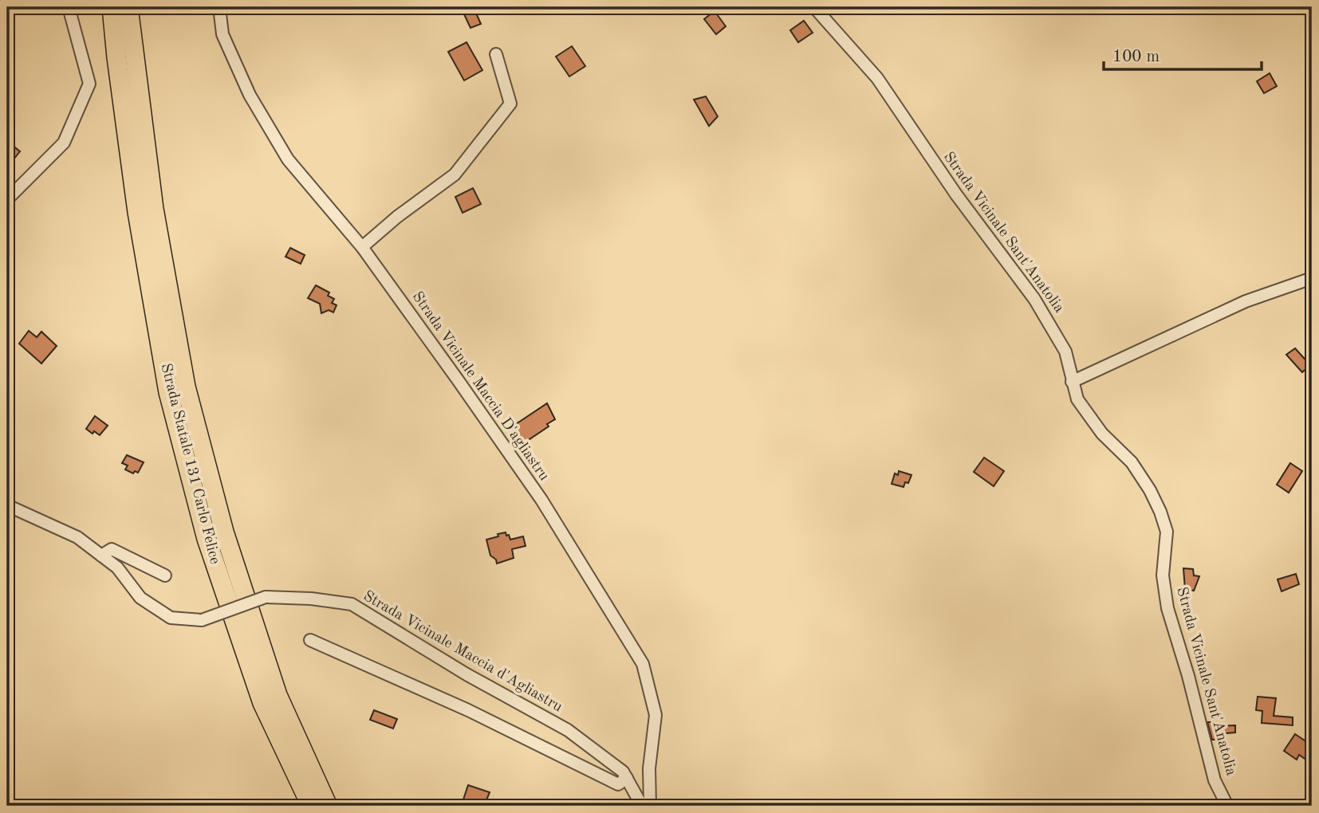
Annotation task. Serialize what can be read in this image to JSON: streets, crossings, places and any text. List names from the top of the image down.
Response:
{
  "streets": {
    "highway": ["Strada Statale 131 Carlo Felice"],
    "street": ["Strada Vicinale Sant'Anatolia", "Strada Vicinale Maccia D'agliastru", "Strada Vicinale Maccia d'Agliastru"]
  },
  "scale_bar": "100 m"
}
